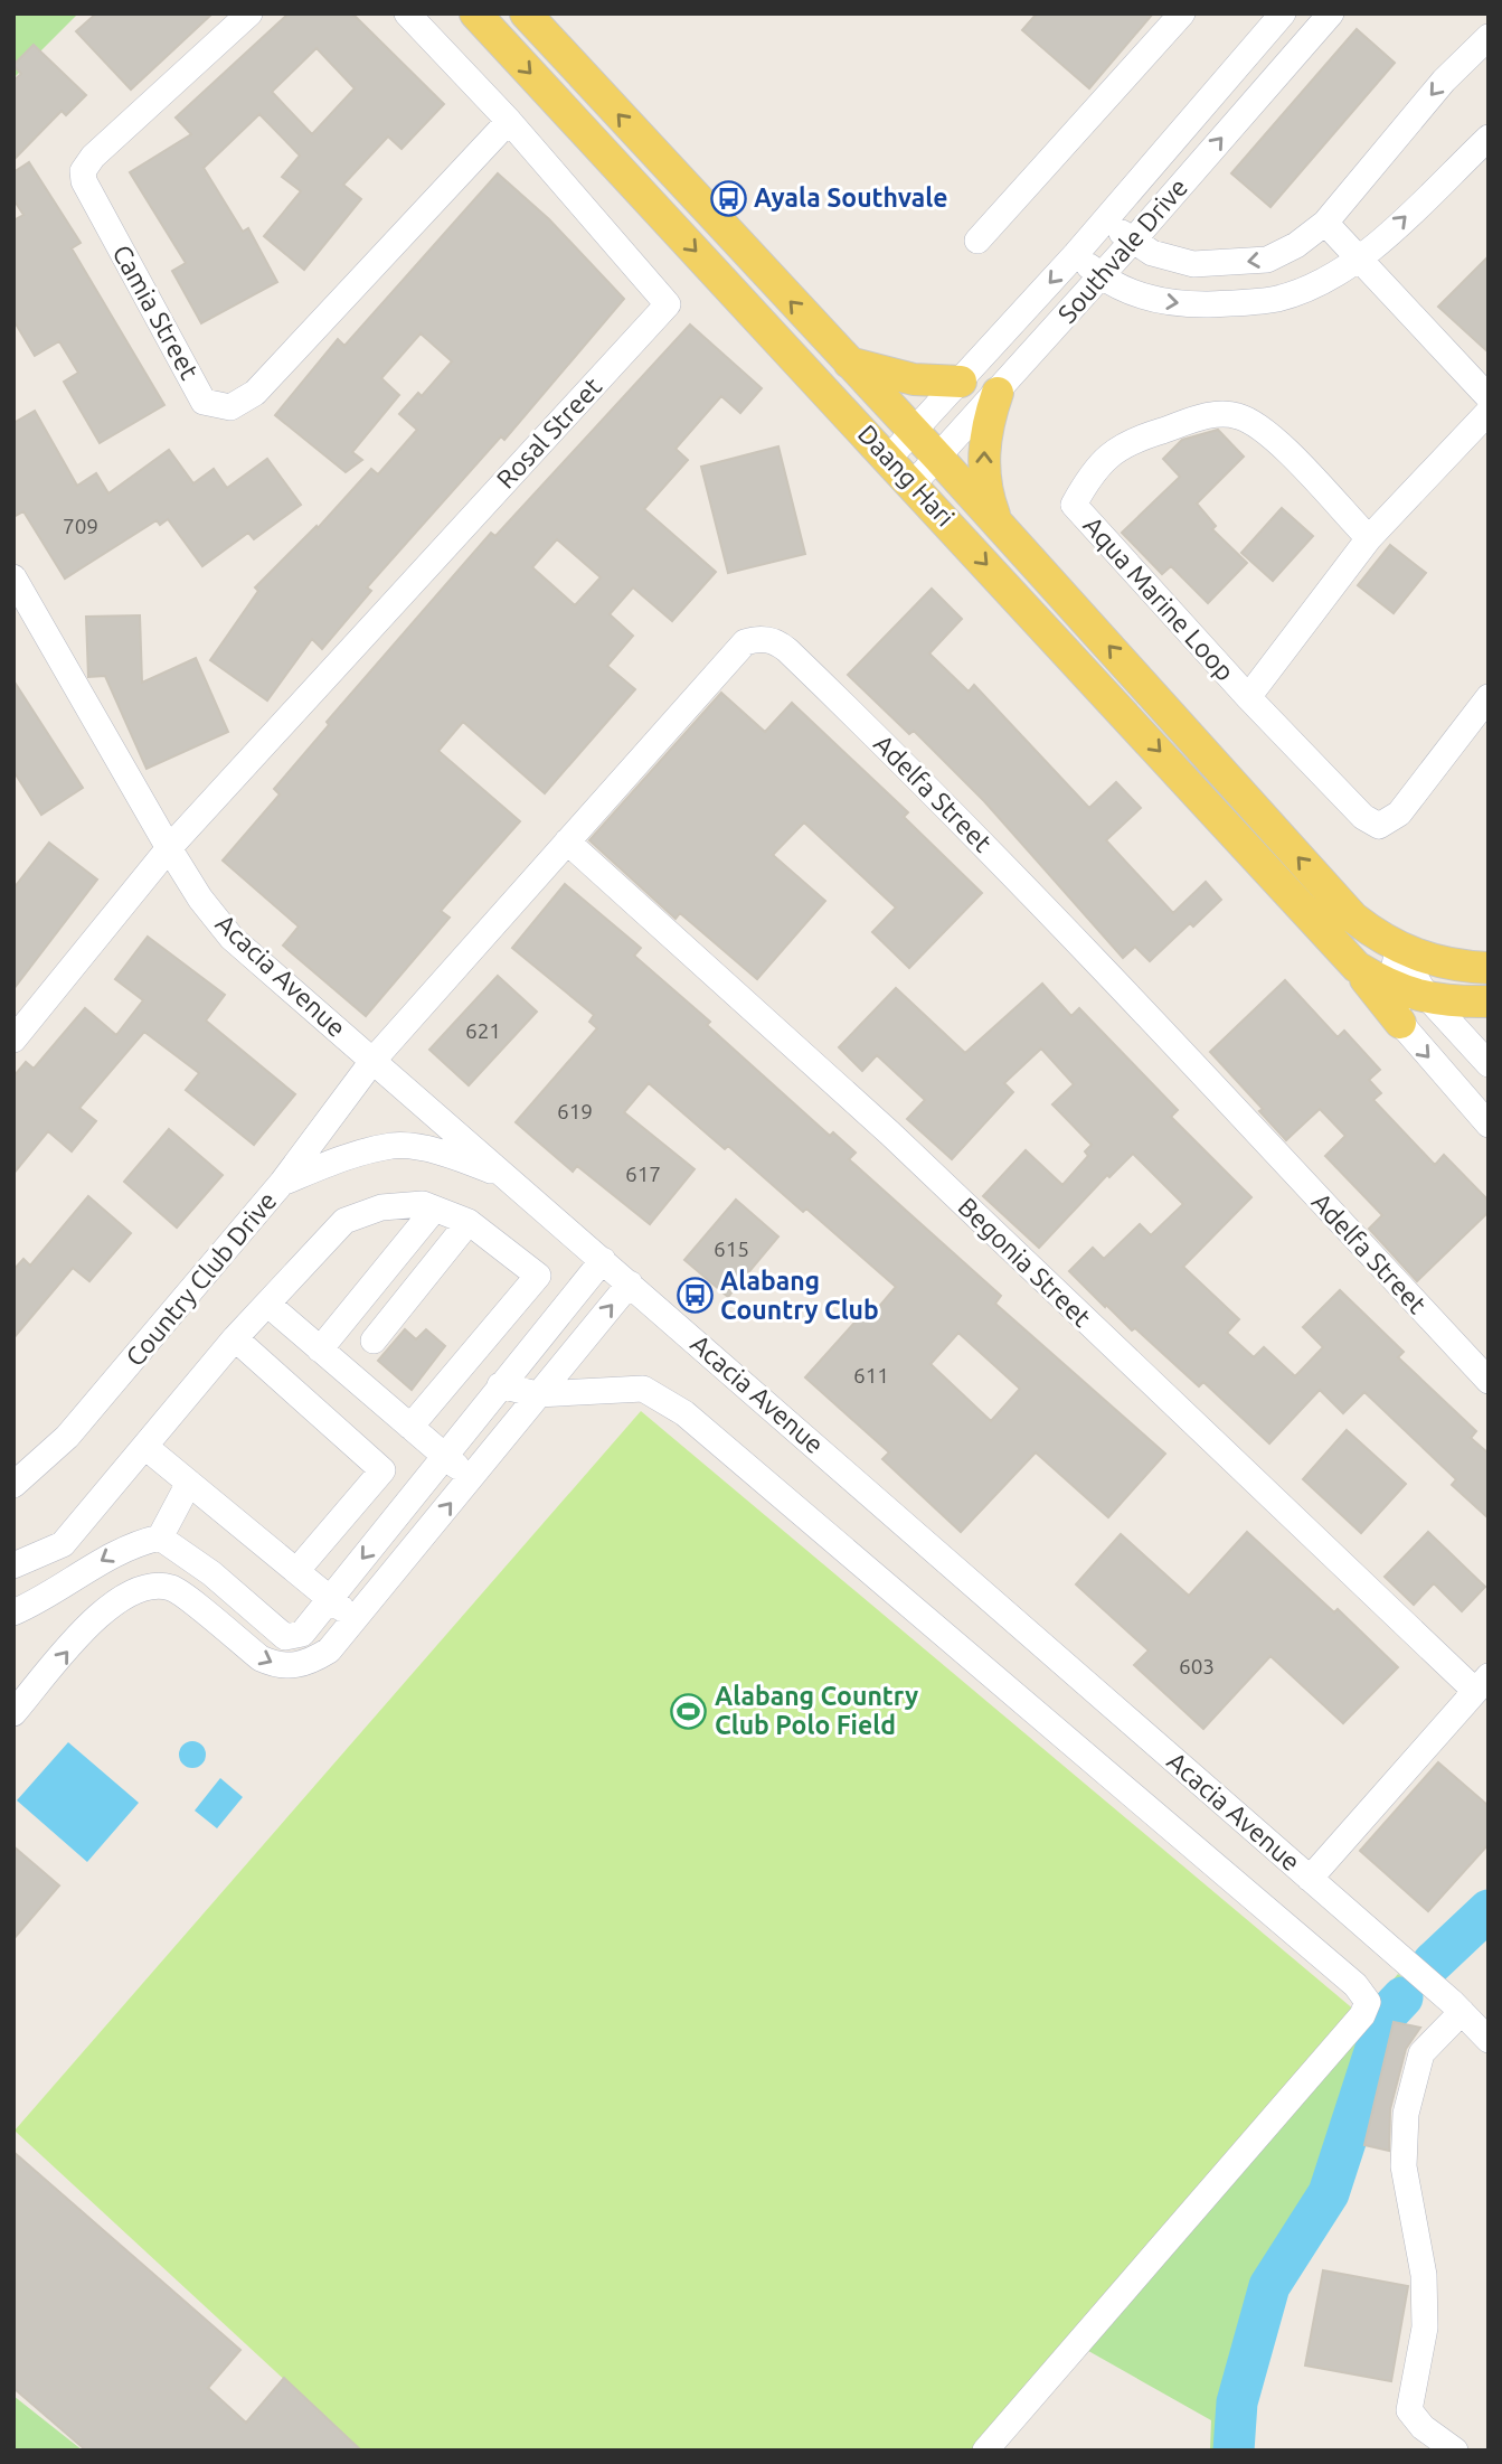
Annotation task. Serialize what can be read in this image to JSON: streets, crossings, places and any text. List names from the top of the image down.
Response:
{
  "streets": {
    "main road": ["Daang Hari"],
    "street": [
      "Southvale Drive",
      "Camia Street",
      "Rosal Street",
      "Aqua Marine Loop",
      "Adelfa Street",
      "Acacia Avenue",
      "Begonia Street",
      "Country Club Drive"
    ]
  },
  "crossings": [
    ["Southvale Drive", "Daang Hari"],
    ["Camia Street", "Rosal Street"],
    ["Rosal Street", "Acacia Avenue"],
    ["Adelfa Street", "Acacia Avenue"],
    ["Adelfa Street", "Begonia Street"],
    ["Adelfa Street", "Country Club Drive"],
    ["Acacia Avenue", "Country Club Drive"]
  ],
  "places": {
    "bus stop": ["Ayala Southvale", "Alabang Country Club"],
    "sports": ["Alabang Country Club Polo Field"]
  },
  "house_numbers": [
    "709",
    "621",
    "619",
    "617",
    "615",
    "611",
    "603"
  ]
}
